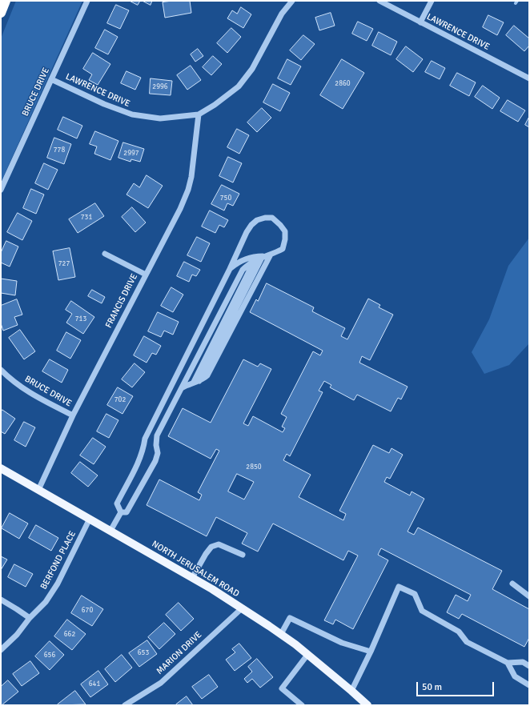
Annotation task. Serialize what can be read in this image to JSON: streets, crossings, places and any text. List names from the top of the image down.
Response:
{
  "streets": {
    "main road": ["NORTH JERUSALEM ROAD"],
    "street": [
      "LAWRENCE DRIVE",
      "BRUCE DRIVE",
      "FRANCIS DRIVE",
      "BERFOND PLACE",
      "MARION DRIVE"
    ]
  },
  "crossings": [
    ["LAWRENCE DRIVE", "BRUCE DRIVE"],
    ["LAWRENCE DRIVE", "FRANCIS DRIVE"],
    ["BRUCE DRIVE", "FRANCIS DRIVE"],
    ["FRANCIS DRIVE", "NORTH JERUSALEM ROAD"],
    ["BERFOND PLACE", "NORTH JERUSALEM ROAD"],
    ["NORTH JERUSALEM ROAD", "MARION DRIVE"]
  ],
  "house_numbers": [
    "2860",
    "2996",
    "778",
    "2997",
    "750",
    "731",
    "727",
    "713",
    "702",
    "2850",
    "670",
    "662",
    "653",
    "656",
    "641"
  ],
  "scale_bar": "50 m"
}
